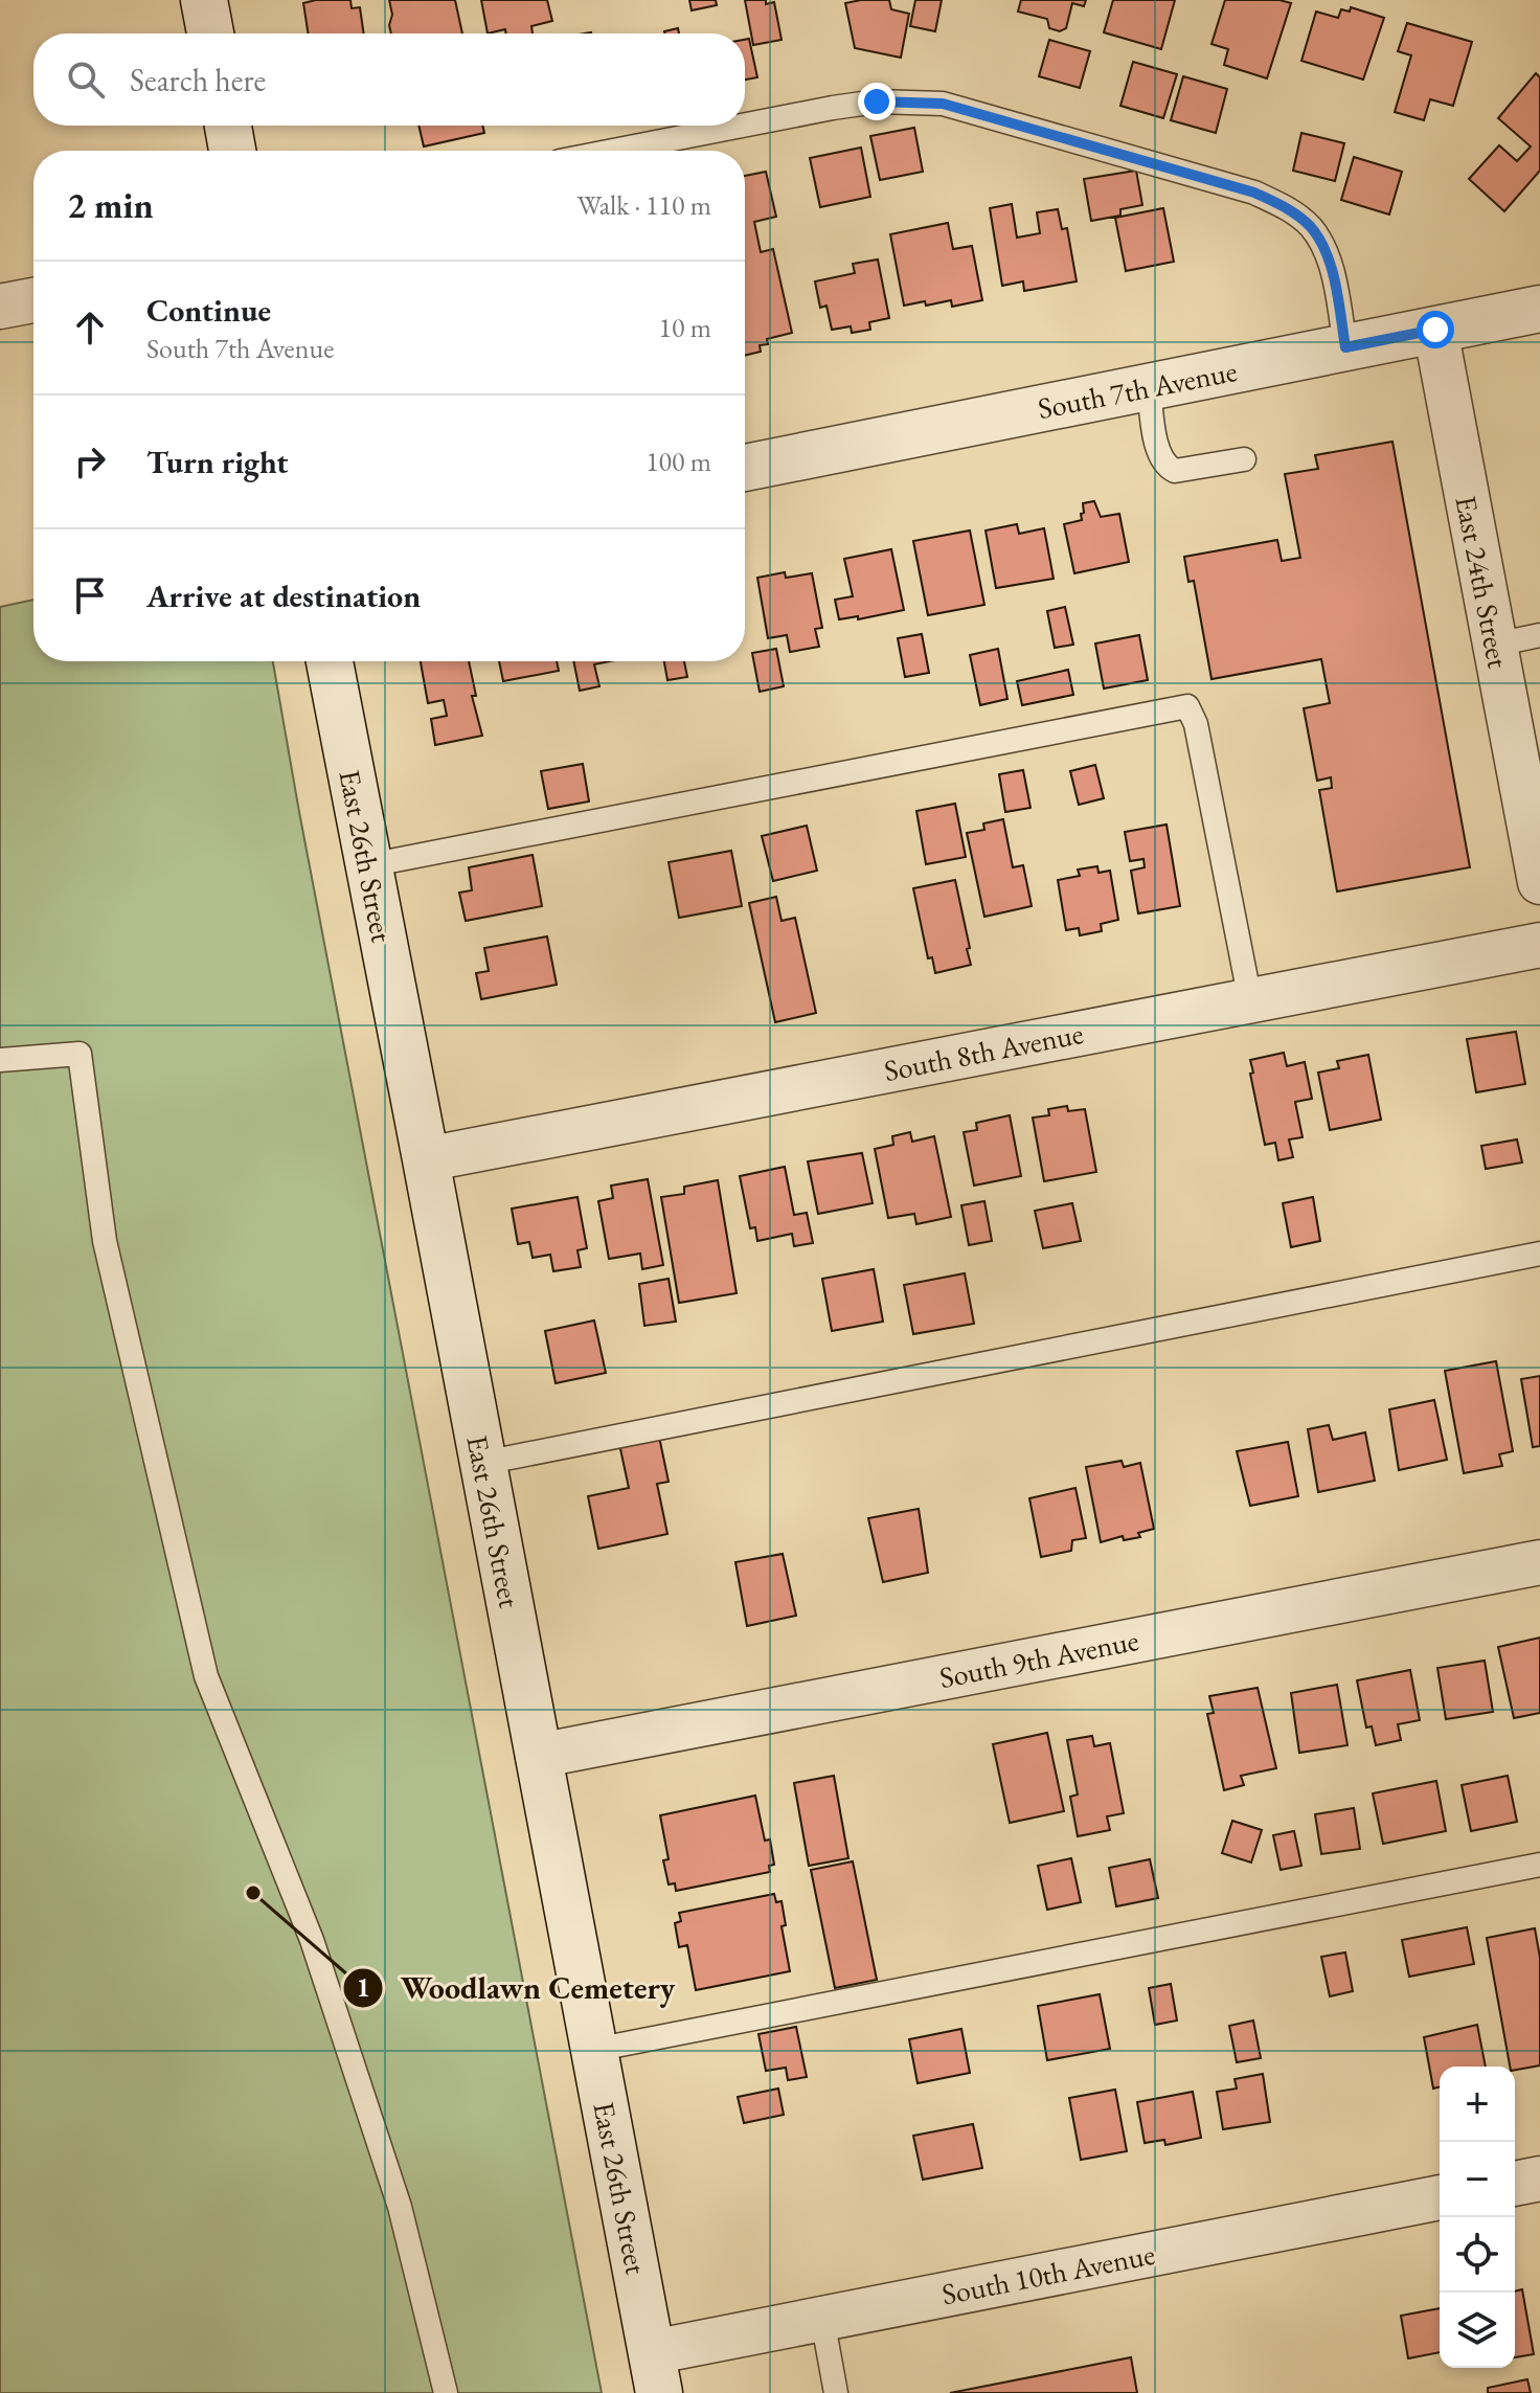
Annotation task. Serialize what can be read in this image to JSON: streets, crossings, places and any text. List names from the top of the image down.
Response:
{
  "streets": {
    "main road": ["South 7th Avenue", "East 26th Street"],
    "street": [
      "East 24th Street",
      "South 8th Avenue",
      "South 9th Avenue",
      "South 10th Avenue"
    ]
  },
  "crossings": [
    ["South 7th Avenue", "East 24th Street"],
    ["East 26th Street", "South 8th Avenue"],
    ["East 26th Street", "South 9th Avenue"],
    ["East 26th Street", "South 10th Avenue"]
  ],
  "places": ["Woodlawn Cemetery"],
  "page": {
    "search": "Search here",
    "heading": ["2 min", "Walk · 110 m"],
    "list": [
      ["Continue", "South 7th Avenue", "10 m"],
      ["Turn right", "100 m"],
      "Arrive at destination"
    ],
    "map_buttons": ["+", "−"]
  }
}
